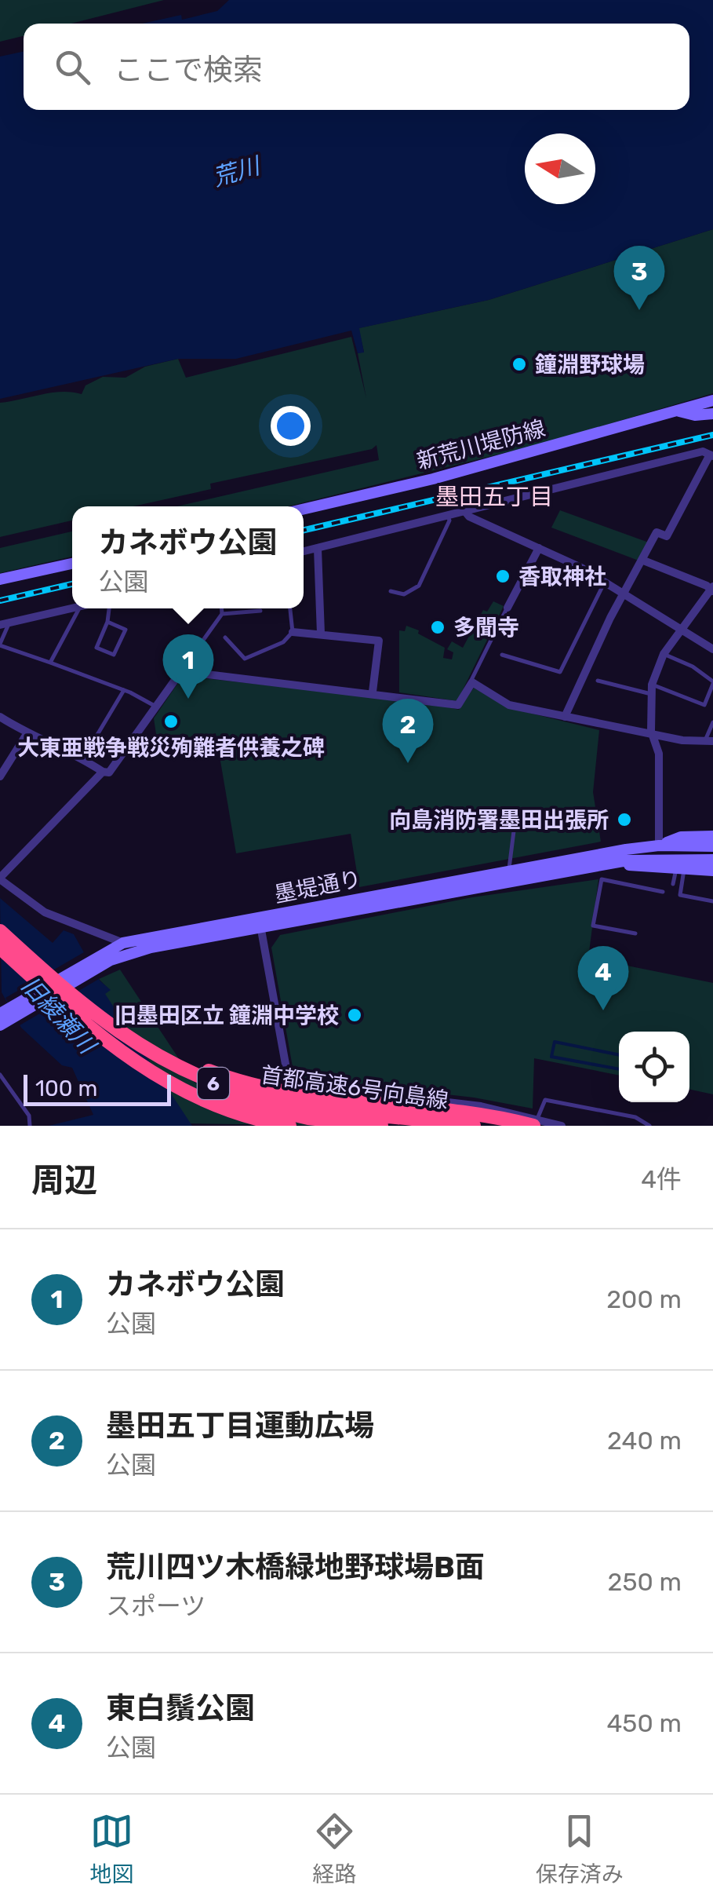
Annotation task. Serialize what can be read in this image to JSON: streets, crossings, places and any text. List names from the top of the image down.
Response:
{
  "streets": {
    "highway": ["6", "首都高速6号向島線"],
    "main road": ["新荒川堤防線", "墨堤通り"]
  },
  "districts": ["墨田五丁目"],
  "water": ["荒川", "旧綾瀬川"],
  "places": [
    "鐘淵野球場",
    "香取神社",
    "多聞寺",
    "大東亜戦争戦災殉難者供養之碑",
    "向島消防署墨田出張所",
    "旧墨田区立 鐘淵中学校"
  ],
  "scale_bar": "100 m",
  "north": "left",
  "page": {
    "search": "ここで検索",
    "pins": [
      "3",
      "1",
      "2",
      "4"
    ],
    "popup": ["カネボウ公園", "公園"],
    "scale": "100 m",
    "heading": ["周辺", "4件"],
    "list": [
      {
        "mark": "1",
        "name": "カネボウ公園",
        "note": "公園",
        "value": "200 m"
      },
      {
        "mark": "2",
        "name": "墨田五丁目運動広場",
        "note": "公園",
        "value": "240 m"
      },
      {
        "mark": "3",
        "name": "荒川四ツ木橋緑地野球場B面",
        "note": "スポーツ",
        "value": "250 m"
      },
      {
        "mark": "4",
        "name": "東白鬚公園",
        "note": "公園",
        "value": "450 m"
      }
    ],
    "nav": ["地図", "経路", "保存済み"]
  }
}
